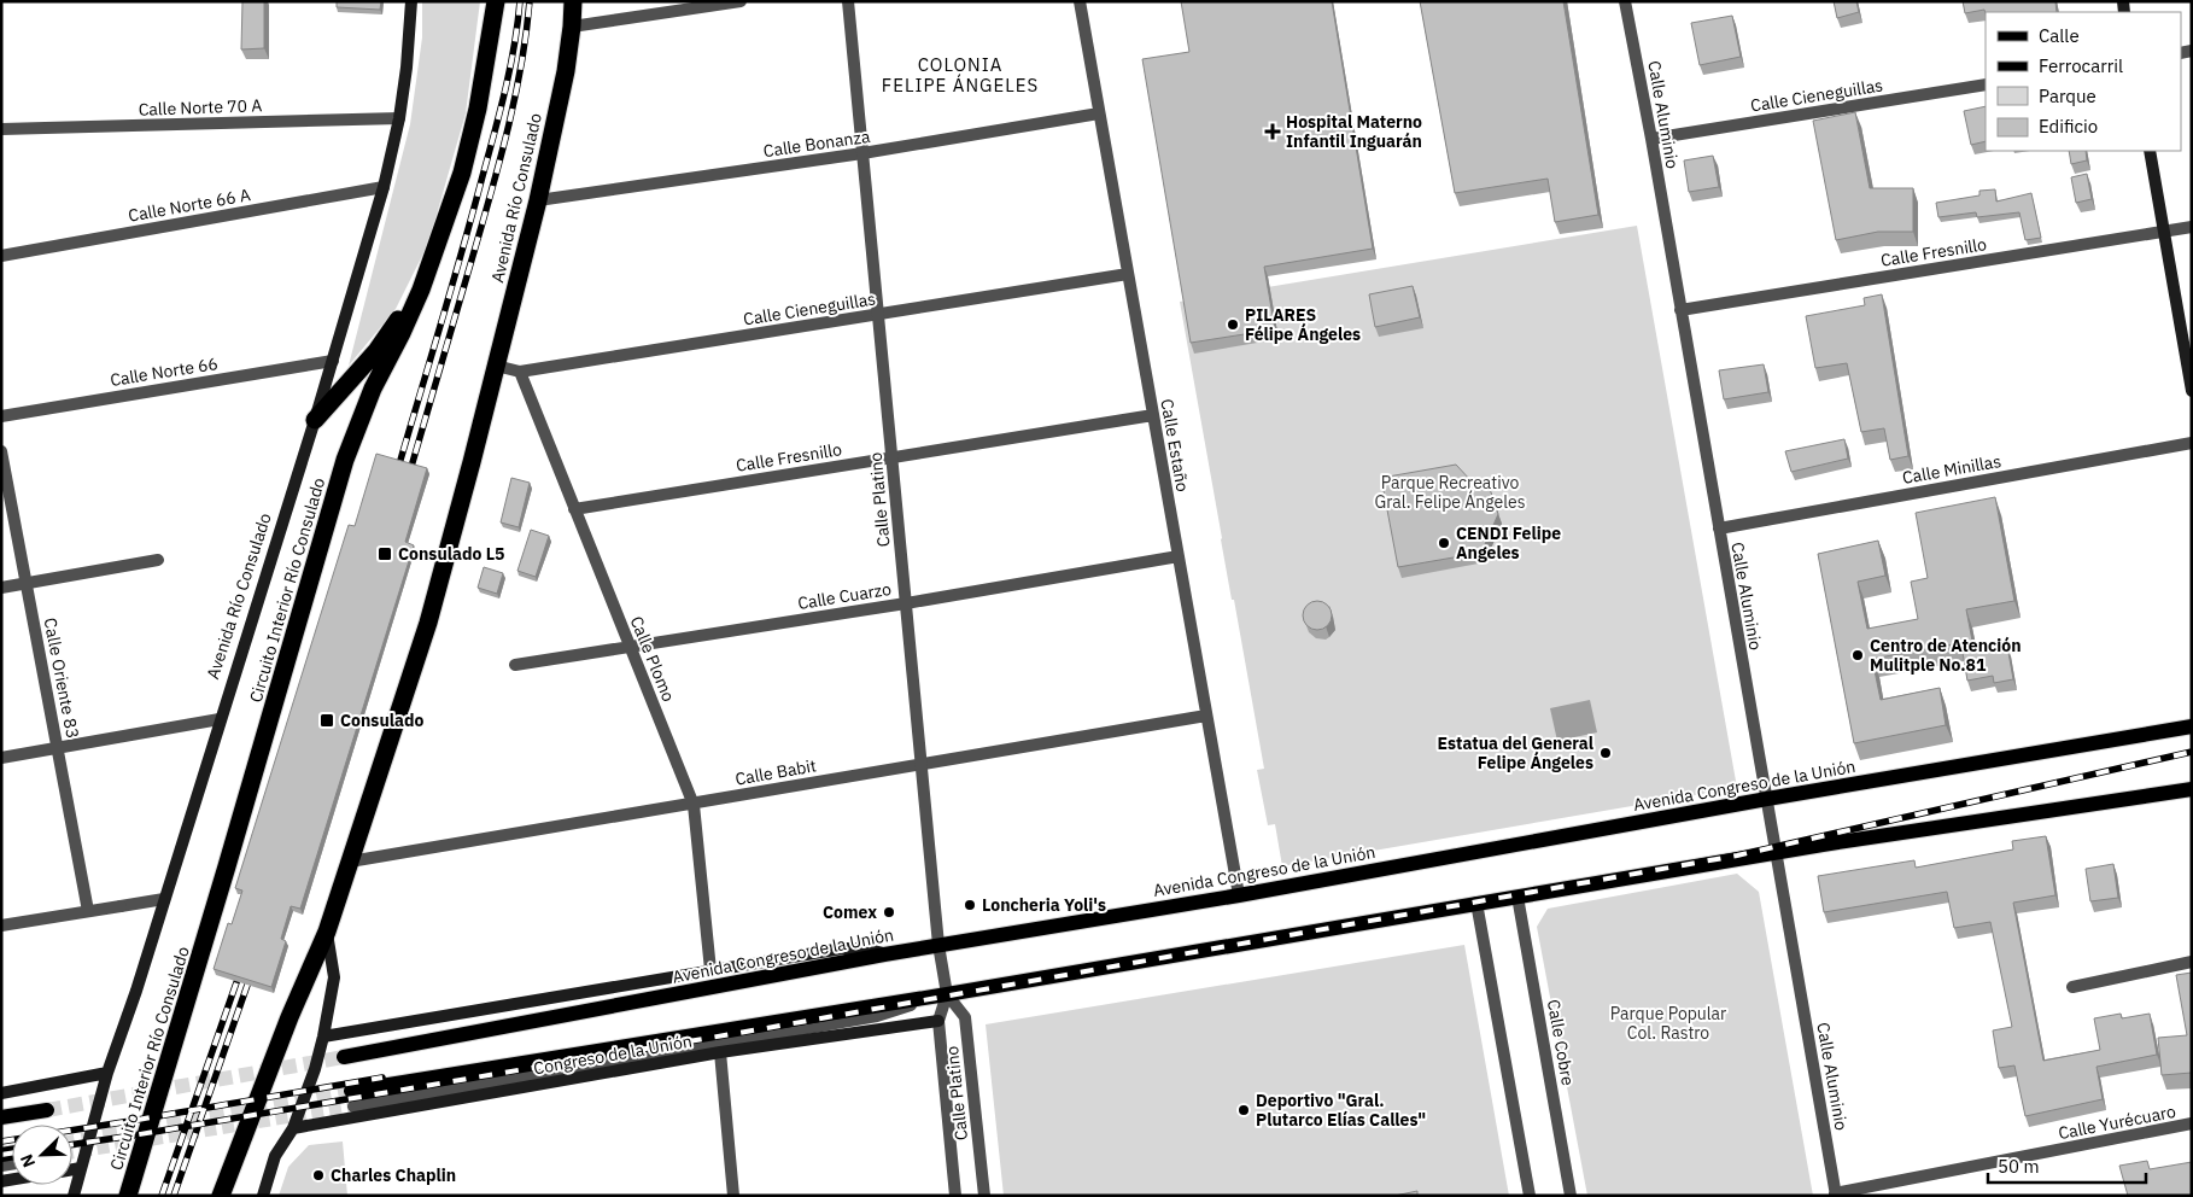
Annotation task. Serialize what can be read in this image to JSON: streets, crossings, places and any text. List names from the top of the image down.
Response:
{
  "streets": {
    "highway": ["Avenida Río Consulado", "Circuito Interior Río Consulado"],
    "main road": ["Avenida Congreso de la Unión", "Congreso de la Unión"],
    "street": [
      "Calle Cieneguillas",
      "Calle Norte 70 A",
      "Calle Aluminio",
      "Calle Bonanza",
      "Calle Norte 66 A",
      "Calle Fresnillo",
      "Calle Norte 66",
      "Calle Estaño",
      "Calle Minillas",
      "Calle Platino",
      "Calle Cuarzo",
      "Calle Plomo",
      "Calle Oriente 83",
      "Calle Babit",
      "Calle Cobre",
      "Calle Yurécuaro"
    ]
  },
  "crossings": [
    ["Calle Cieneguillas", "Calle Aluminio"],
    ["Calle Cieneguillas", "Avenida Río Consulado"],
    ["Calle Cieneguillas", "Calle Estaño"],
    ["Calle Cieneguillas", "Calle Platino"],
    ["Calle Cieneguillas", "Calle Plomo"],
    ["Calle Norte 70 A", "Avenida Río Consulado"],
    ["Calle Aluminio", "Calle Fresnillo"],
    ["Calle Aluminio", "Calle Minillas"],
    ["Calle Aluminio", "Avenida Congreso de la Unión"],
    ["Calle Aluminio", "Calle Yurécuaro"],
    ["Calle Bonanza", "Avenida Río Consulado"],
    ["Calle Bonanza", "Calle Estaño"],
    ["Calle Bonanza", "Calle Platino"],
    ["Avenida Río Consulado", "Calle Norte 66 A"],
    ["Avenida Río Consulado", "Calle Norte 66"],
    ["Avenida Río Consulado", "Calle Babit"],
    ["Avenida Río Consulado", "Congreso de la Unión"],
    ["Calle Fresnillo", "Calle Estaño"],
    ["Calle Fresnillo", "Calle Platino"],
    ["Calle Fresnillo", "Calle Plomo"],
    ["Calle Estaño", "Calle Cuarzo"],
    ["Calle Estaño", "Calle Babit"],
    ["Calle Estaño", "Avenida Congreso de la Unión"],
    ["Calle Platino", "Calle Cuarzo"],
    ["Calle Platino", "Calle Babit"],
    ["Calle Platino", "Avenida Congreso de la Unión"],
    ["Calle Platino", "Congreso de la Unión"],
    ["Calle Cuarzo", "Calle Plomo"],
    ["Calle Plomo", "Calle Babit"]
  ],
  "districts": ["COLONIA FELIPE ÁNGELES"],
  "parks": ["Parque Recreativo Gral. Felipe Ángeles", "Parque Popular Col. Rastro"],
  "places": {
    "health": ["Hospital Materno Infantil Inguarán"],
    "other": [
      "PILARES Félipe Ángeles",
      "CENDI Felipe Angeles",
      "Centro de Atención Mulitple No.81",
      "Estatua del General Felipe Ángeles",
      "Loncheria Yoli's",
      "Comex",
      "Deportivo \"Gral. Plutarco Elías Calles\"",
      "Charles Chaplin"
    ],
    "transit": ["Consulado L5", "Consulado"]
  },
  "legend": [
    "Calle",
    "Ferrocarril",
    "Parque",
    "Edificio"
  ],
  "scale_bar": "50 m",
  "north": "bottom left"
}
